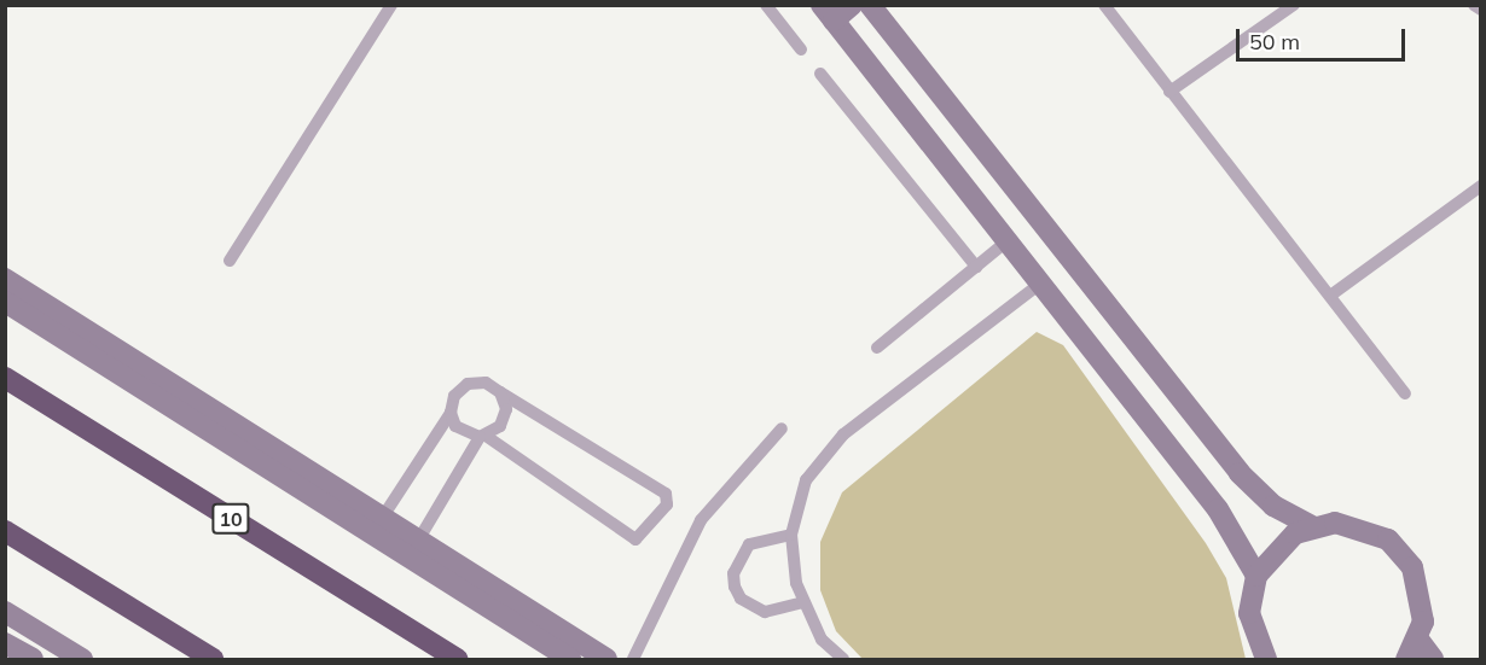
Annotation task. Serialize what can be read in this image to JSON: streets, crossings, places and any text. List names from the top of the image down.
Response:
{
  "streets": {
    "highway": ["10"]
  },
  "scale_bar": "50 m"
}
